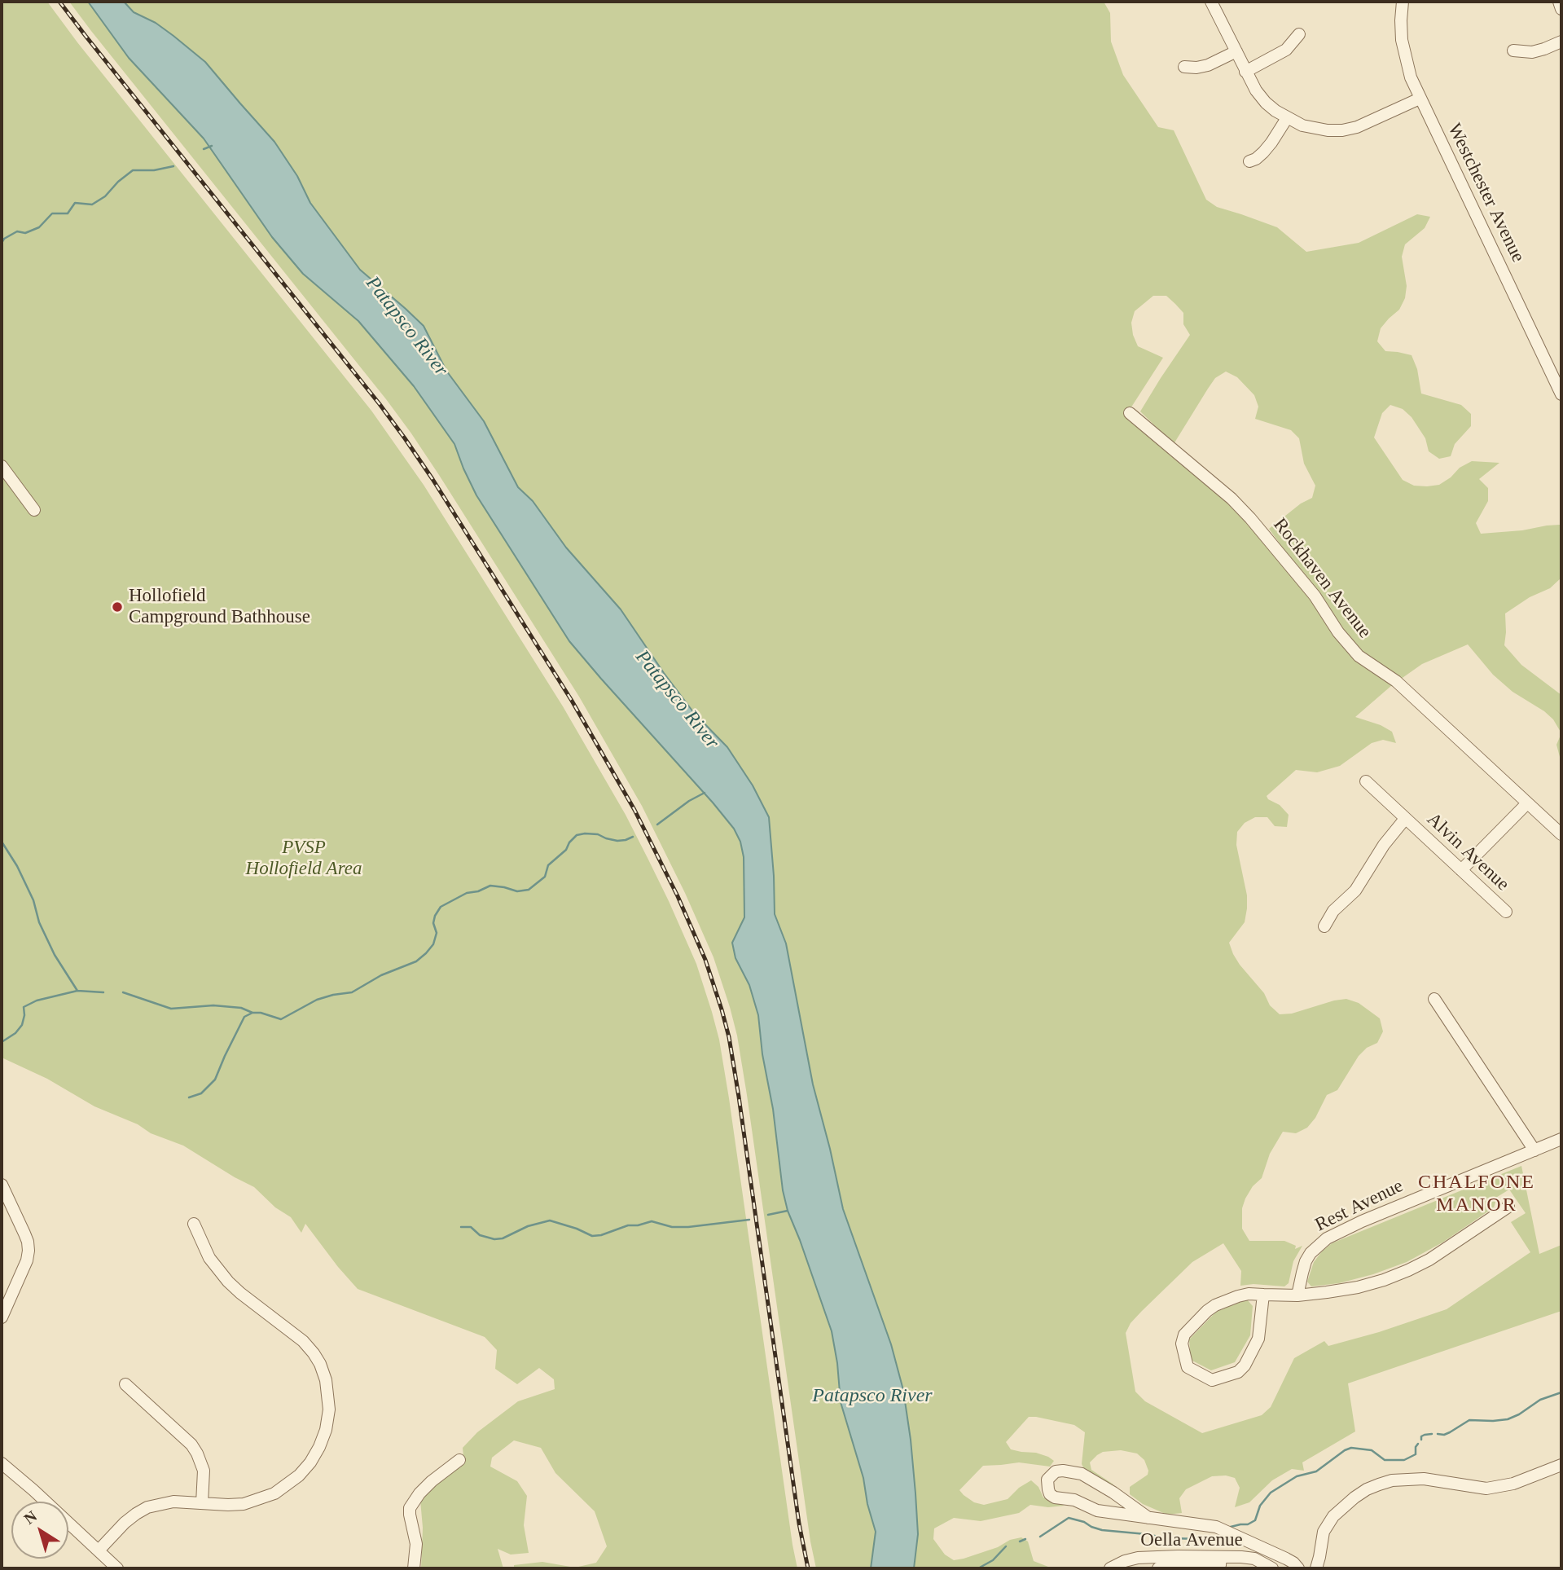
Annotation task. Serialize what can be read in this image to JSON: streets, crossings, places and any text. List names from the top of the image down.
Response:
{
  "streets": {
    "street": [
      "Westchester Avenue",
      "Rockhaven Avenue",
      "Alvin Avenue",
      "Rest Avenue",
      "Oella Avenue"
    ]
  },
  "districts": ["CHALFONE MANOR"],
  "water": ["Patapsco River"],
  "parks": ["PVSP Hollofield Area"],
  "places": ["Hollofield Campground Bathhouse"],
  "north": "top left"
}
